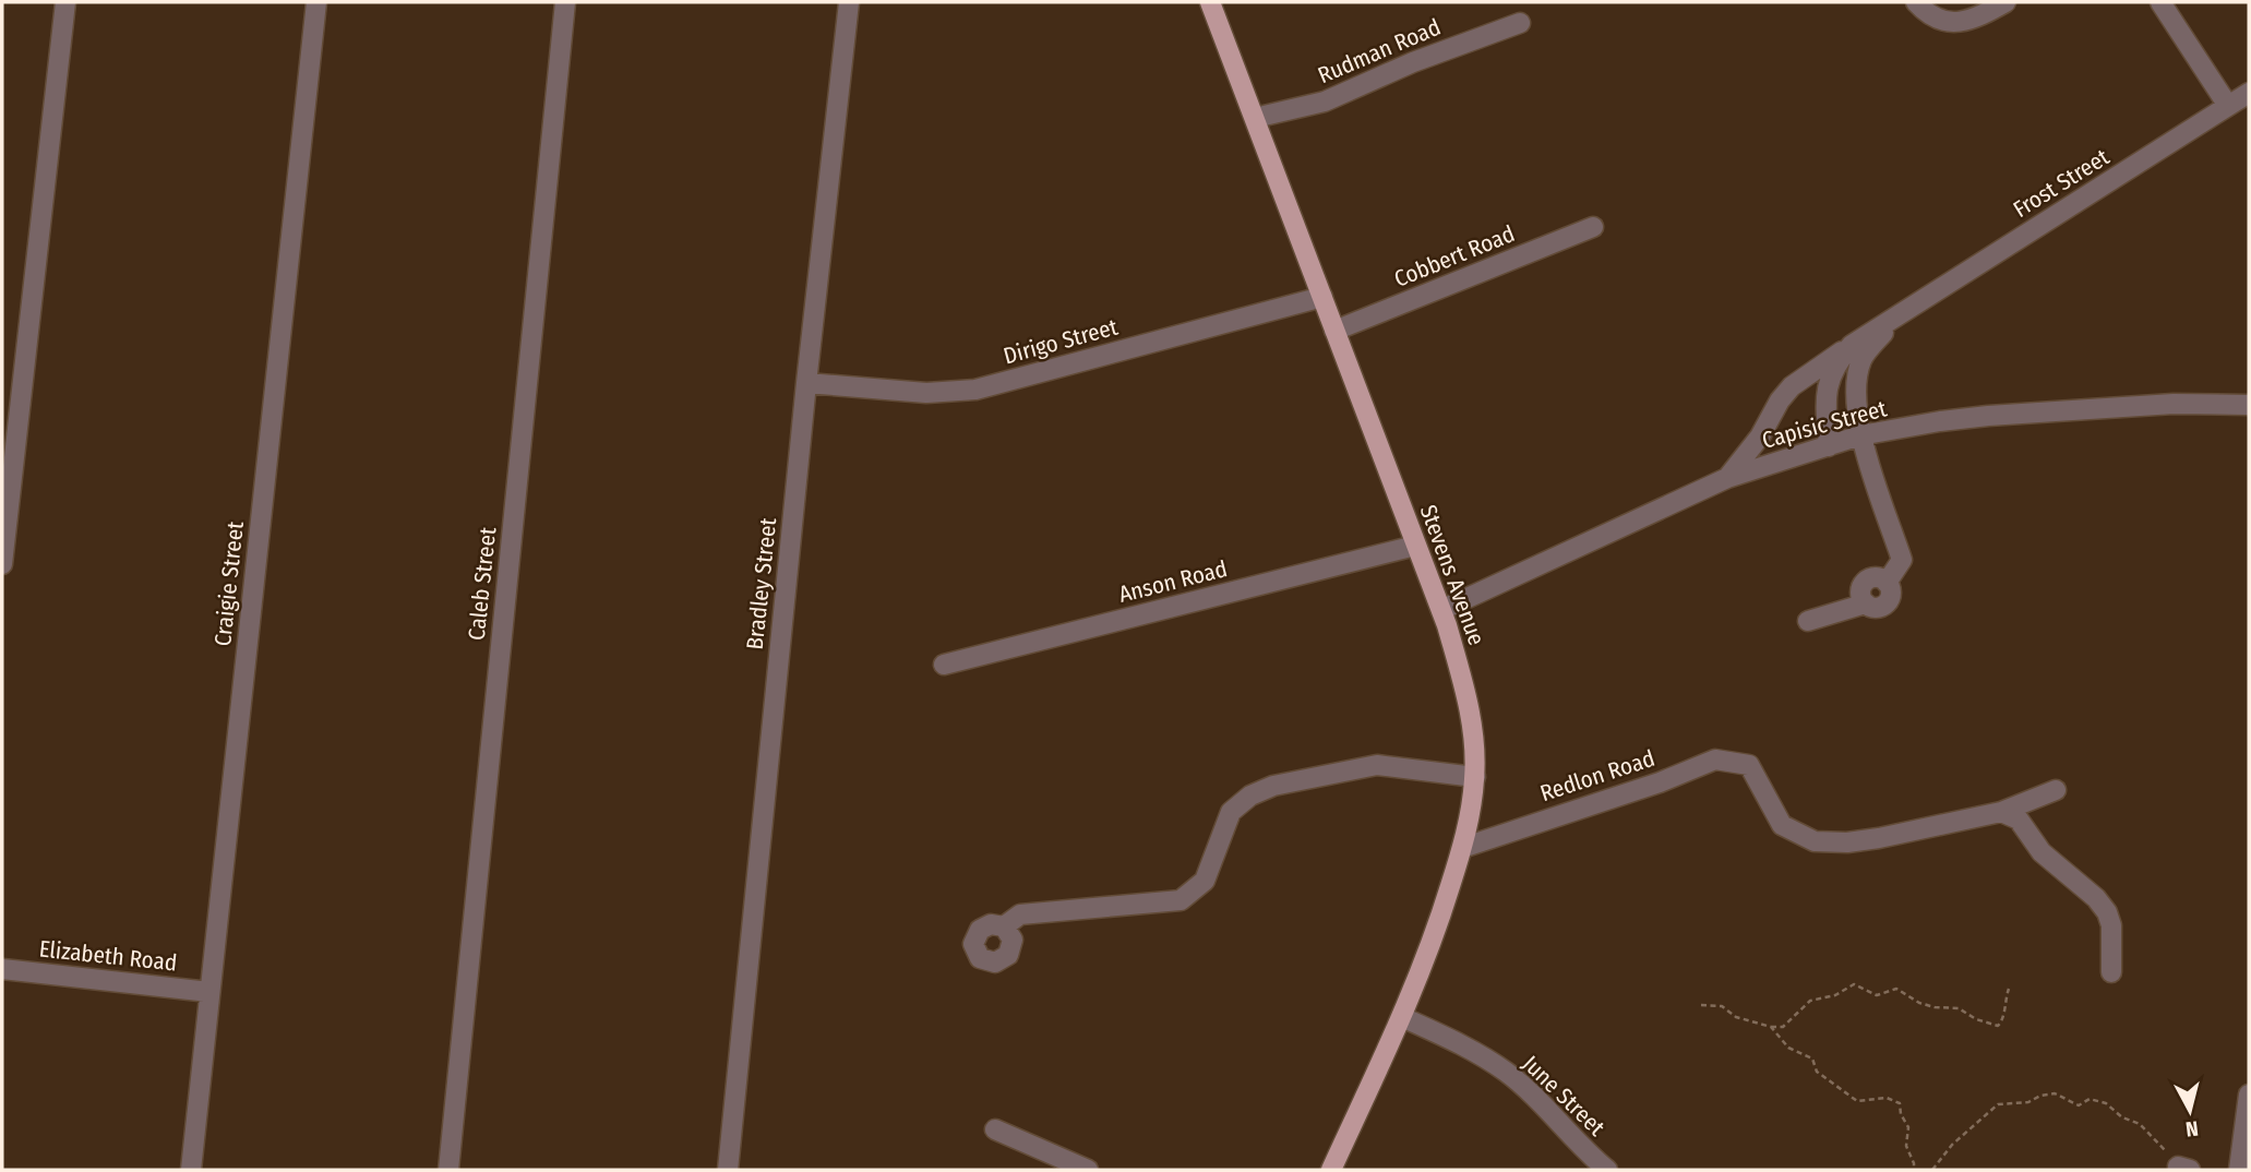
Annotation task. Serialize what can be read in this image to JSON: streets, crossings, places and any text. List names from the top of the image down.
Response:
{
  "streets": {
    "main road": ["Stevens Avenue"],
    "street": [
      "Rudman Road",
      "Frost Street",
      "Cobbert Road",
      "Dirigo Street",
      "Capisic Street",
      "Anson Road",
      "Craigie Street",
      "Caleb Street",
      "Bradley Street",
      "Redlon Road",
      "Elizabeth Road",
      "June Street"
    ]
  },
  "crossings": [
    ["Rudman Road", "Stevens Avenue"],
    ["Frost Street", "Capisic Street"],
    ["Cobbert Road", "Stevens Avenue"],
    ["Dirigo Street", "Stevens Avenue"],
    ["Dirigo Street", "Bradley Street"],
    ["Capisic Street", "Stevens Avenue"],
    ["Stevens Avenue", "Anson Road"],
    ["Stevens Avenue", "Redlon Road"],
    ["Stevens Avenue", "June Street"],
    ["Craigie Street", "Elizabeth Road"]
  ],
  "north": "bottom"
}
